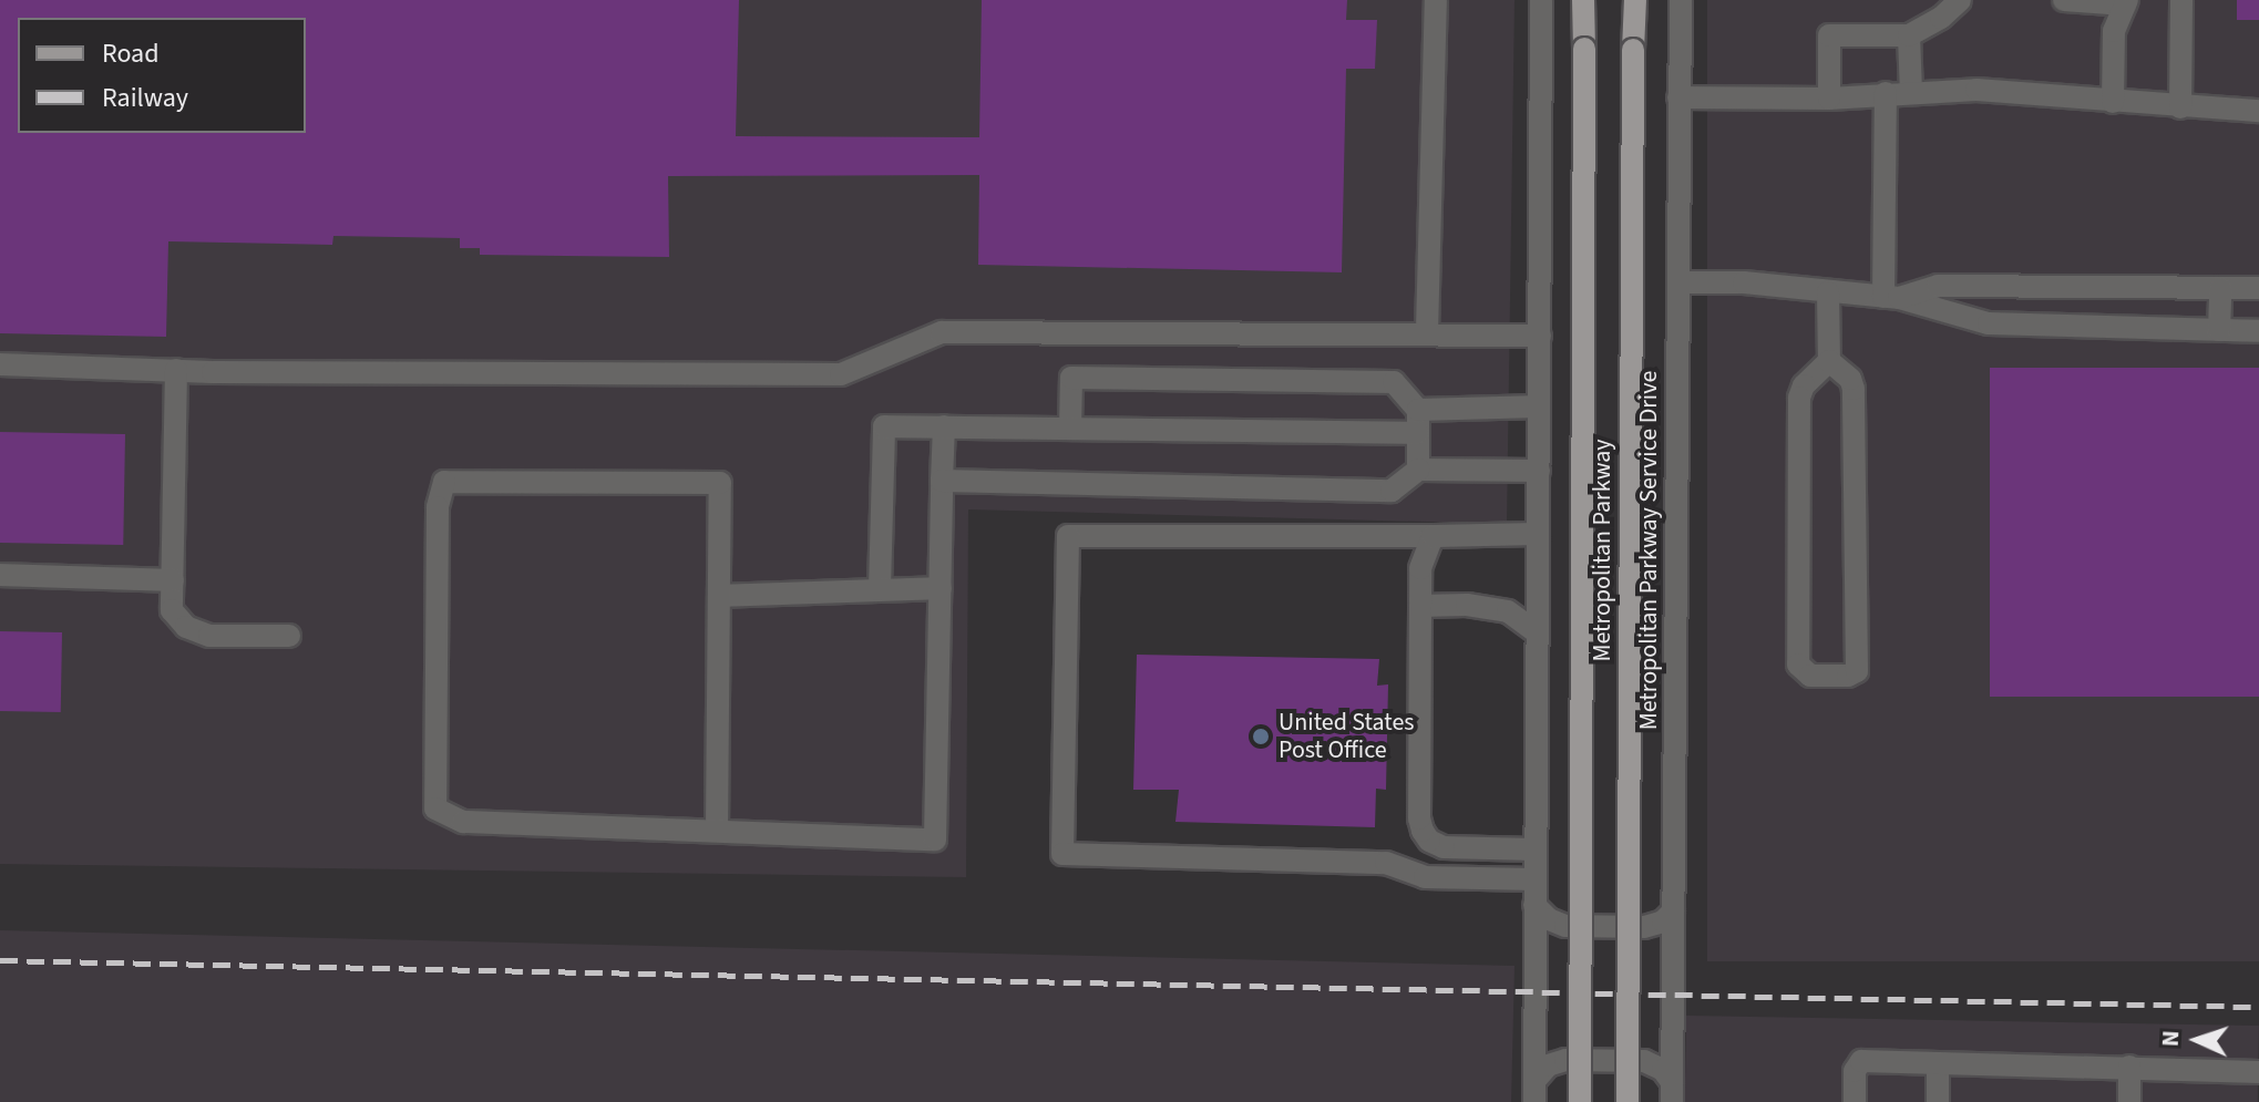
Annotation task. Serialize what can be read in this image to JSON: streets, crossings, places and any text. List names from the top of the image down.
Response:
{
  "streets": {
    "main road": ["Metropolitan Parkway"],
    "street": ["Metropolitan Parkway Service Drive"]
  },
  "places": ["United States Post Office"],
  "legend": ["Road", "Railway"],
  "north": "left"
}
